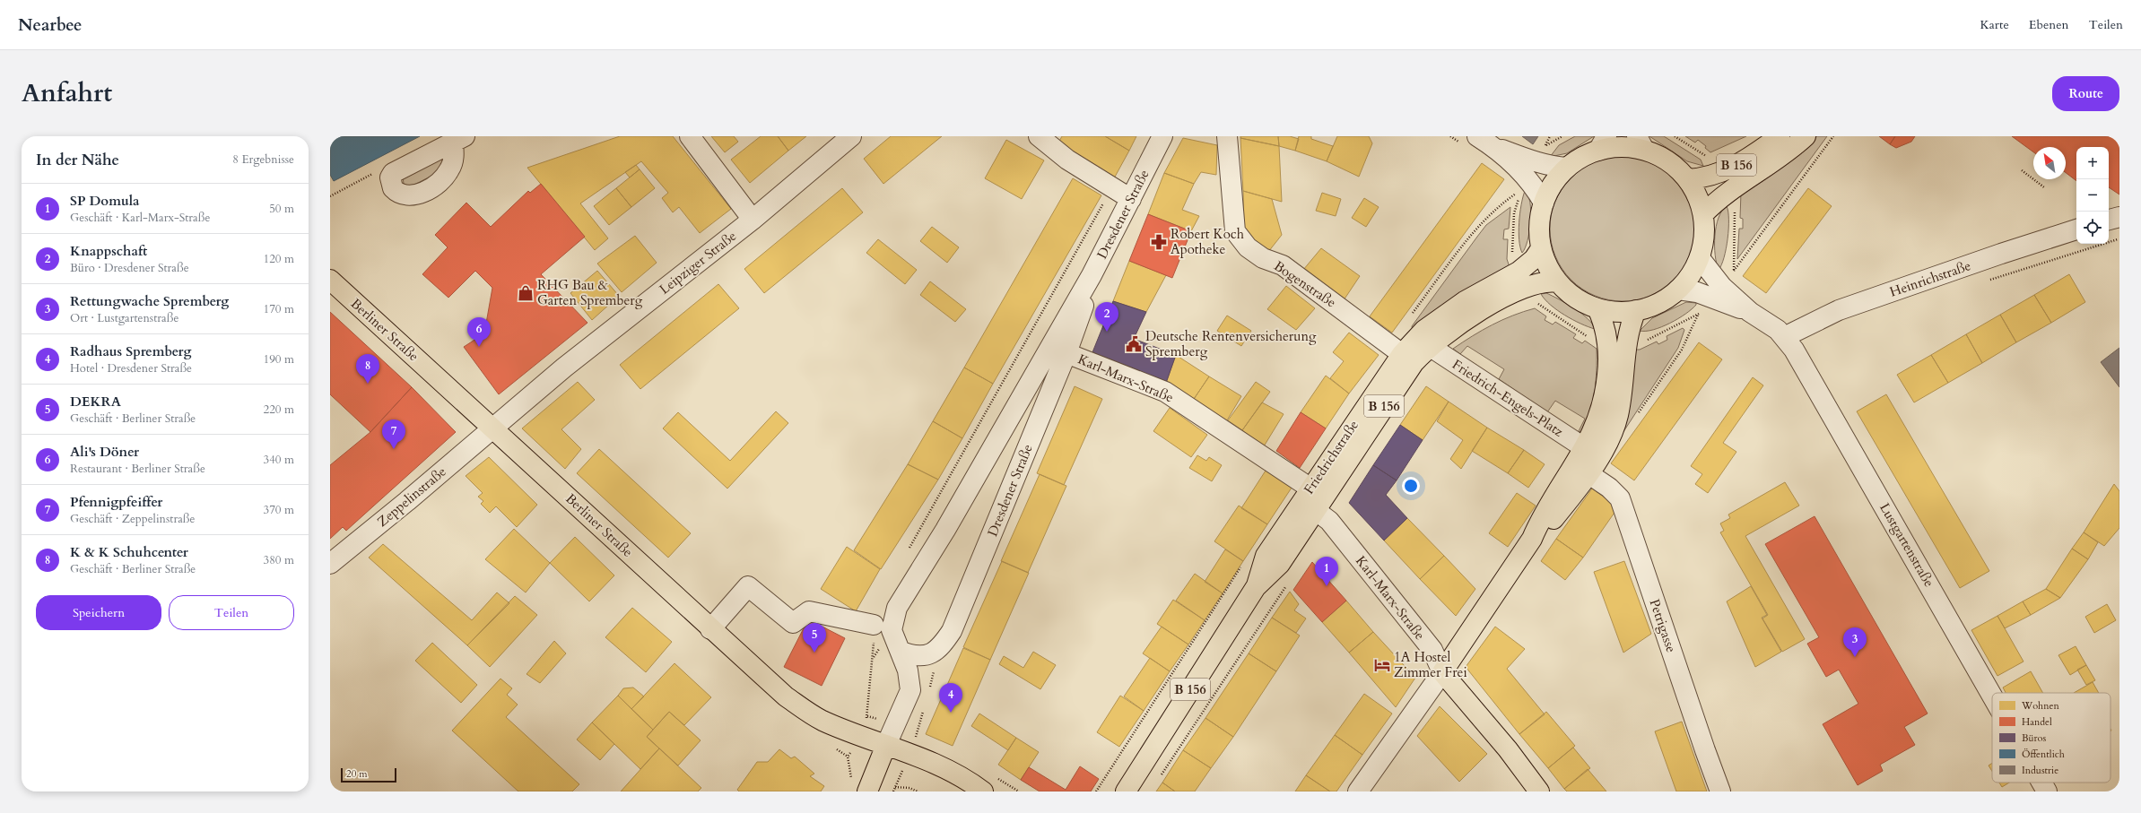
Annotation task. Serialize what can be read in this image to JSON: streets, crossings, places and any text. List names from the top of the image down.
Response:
{
  "streets": {
    "main road": [
      "B 156",
      "Dresdener Straße",
      "Berliner Straße",
      "Karl-Marx-Straße",
      "Friedrichstraße"
    ],
    "street": [
      "Leipziger Straße",
      "Heinrichstraße",
      "Bogenstraße",
      "Friedrich-Engels-Platz",
      "Zeppelinstraße",
      "Lustgartenstraße",
      "Petrigasse"
    ]
  },
  "crossings": [
    ["Dresdener Straße", "Berliner Straße"],
    ["Dresdener Straße", "Karl-Marx-Straße"],
    ["Leipziger Straße", "Berliner Straße"],
    ["Leipziger Straße", "Zeppelinstraße"],
    ["Heinrichstraße", "Lustgartenstraße"],
    ["Bogenstraße", "Friedrichstraße"],
    ["Berliner Straße", "Zeppelinstraße"],
    ["Karl-Marx-Straße", "Friedrichstraße"],
    ["Friedrich-Engels-Platz", "Friedrichstraße"]
  ],
  "places": {
    "pharmacy": ["Robert Koch Apotheke"],
    "shop": ["RHG Bau & Garten Spremberg"],
    "public building": ["Deutsche Rentenversicherung Spremberg"],
    "hotel": ["1A Hostel Zimmer Frei"]
  },
  "legend": [
    "Wohnen",
    "Handel",
    "Büros",
    "Öffentlich",
    "Industrie"
  ],
  "scale_bar": "20 m",
  "north": "top left",
  "page": {
    "header": "Nearbee",
    "nav": ["Karte", "Ebenen", "Teilen"],
    "title": "Anfahrt",
    "buttons": [
      "Route",
      ["Speichern", "Teilen"]
    ],
    "heading": ["In der Nähe", "8 Ergebnisse"],
    "map_buttons": ["+", "−"],
    "list": [
      {
        "mark": "1",
        "name": "SP Domula",
        "note": "Geschäft · Karl-Marx-Straße",
        "value": "50 m"
      },
      {
        "mark": "2",
        "name": "Knappschaft",
        "note": "Büro · Dresdener Straße",
        "value": "120 m"
      },
      {
        "mark": "3",
        "name": "Rettungwache Spremberg",
        "note": "Ort · Lustgartenstraße",
        "value": "170 m"
      },
      {
        "mark": "4",
        "name": "Radhaus Spremberg",
        "note": "Hotel · Dresdener Straße",
        "value": "190 m"
      },
      {
        "mark": "5",
        "name": "DEKRA",
        "note": "Geschäft · Berliner Straße",
        "value": "220 m"
      },
      {
        "mark": "6",
        "name": "Ali's Döner",
        "note": "Restaurant · Berliner Straße",
        "value": "340 m"
      },
      {
        "mark": "7",
        "name": "Pfennigpfeiffer",
        "note": "Geschäft · Zeppelinstraße",
        "value": "370 m"
      },
      {
        "mark": "8",
        "name": "K & K Schuhcenter",
        "note": "Geschäft · Berliner Straße",
        "value": "380 m"
      }
    ],
    "pins": [
      "2",
      "6",
      "8",
      "7",
      "1",
      "5",
      "3",
      "4"
    ],
    "scale": "20 m"
  }
}
